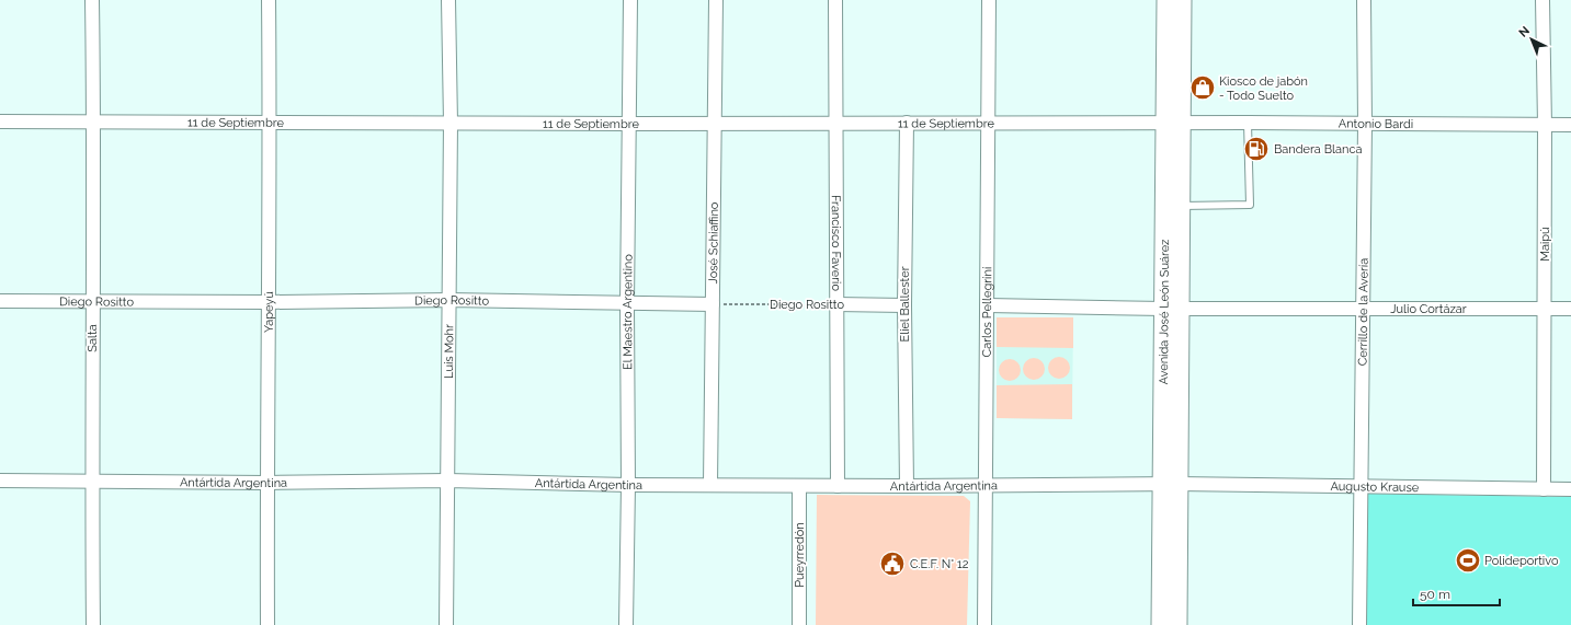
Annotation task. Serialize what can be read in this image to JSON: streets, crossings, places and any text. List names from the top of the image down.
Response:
{
  "streets": {
    "main road": ["Avenida José León Suárez"],
    "street": [
      "11 de Septiembre",
      "Antonio Bardi",
      "José Schiaffino",
      "Francisco Faverio",
      "Maipú",
      "Diego Rositto",
      "Eliel Ballester",
      "Julio Cortázar",
      "Yapeyú",
      "El Maestro Argentino",
      "Carlos Pellegrini",
      "Cerrillo de la Avería",
      "Salta",
      "Luis Mohr",
      "Antártida Argentina",
      "Augusto Krause",
      "Pueyrredón"
    ]
  },
  "crossings": [
    ["11 de Septiembre", "Antonio Bardi"],
    ["11 de Septiembre", "José Schiaffino"],
    ["11 de Septiembre", "Francisco Faverio"],
    ["11 de Septiembre", "Eliel Ballester"],
    ["11 de Septiembre", "Yapeyú"],
    ["11 de Septiembre", "El Maestro Argentino"],
    ["11 de Septiembre", "Carlos Pellegrini"],
    ["11 de Septiembre", "Avenida José León Suárez"],
    ["11 de Septiembre", "Salta"],
    ["11 de Septiembre", "Luis Mohr"],
    ["Antonio Bardi", "Maipú"],
    ["Antonio Bardi", "Avenida José León Suárez"],
    ["Antonio Bardi", "Cerrillo de la Avería"],
    ["José Schiaffino", "Diego Rositto"],
    ["José Schiaffino", "Antártida Argentina"],
    ["Francisco Faverio", "Diego Rositto"],
    ["Francisco Faverio", "Antártida Argentina"],
    ["Maipú", "Julio Cortázar"],
    ["Maipú", "Augusto Krause"],
    ["Diego Rositto", "Eliel Ballester"],
    ["Diego Rositto", "Yapeyú"],
    ["Diego Rositto", "El Maestro Argentino"],
    ["Diego Rositto", "Salta"],
    ["Diego Rositto", "Luis Mohr"],
    ["Eliel Ballester", "Antártida Argentina"],
    ["Julio Cortázar", "Avenida José León Suárez"],
    ["Julio Cortázar", "Cerrillo de la Avería"],
    ["Yapeyú", "Antártida Argentina"],
    ["El Maestro Argentino", "Antártida Argentina"],
    ["Carlos Pellegrini", "Antártida Argentina"],
    ["Avenida José León Suárez", "Antártida Argentina"],
    ["Avenida José León Suárez", "Augusto Krause"],
    ["Cerrillo de la Avería", "Augusto Krause"],
    ["Salta", "Antártida Argentina"],
    ["Luis Mohr", "Antártida Argentina"],
    ["Antártida Argentina", "Augusto Krause"],
    ["Antártida Argentina", "Pueyrredón"]
  ],
  "places": {
    "shop": ["Kiosco de jabón - Todo Suelto"],
    "fuel station": ["Bandera Blanca"],
    "sports": ["Polideportivo"],
    "public building": ["C.E.F. N° 12"]
  },
  "scale_bar": "50 m",
  "north": "top left"
}
